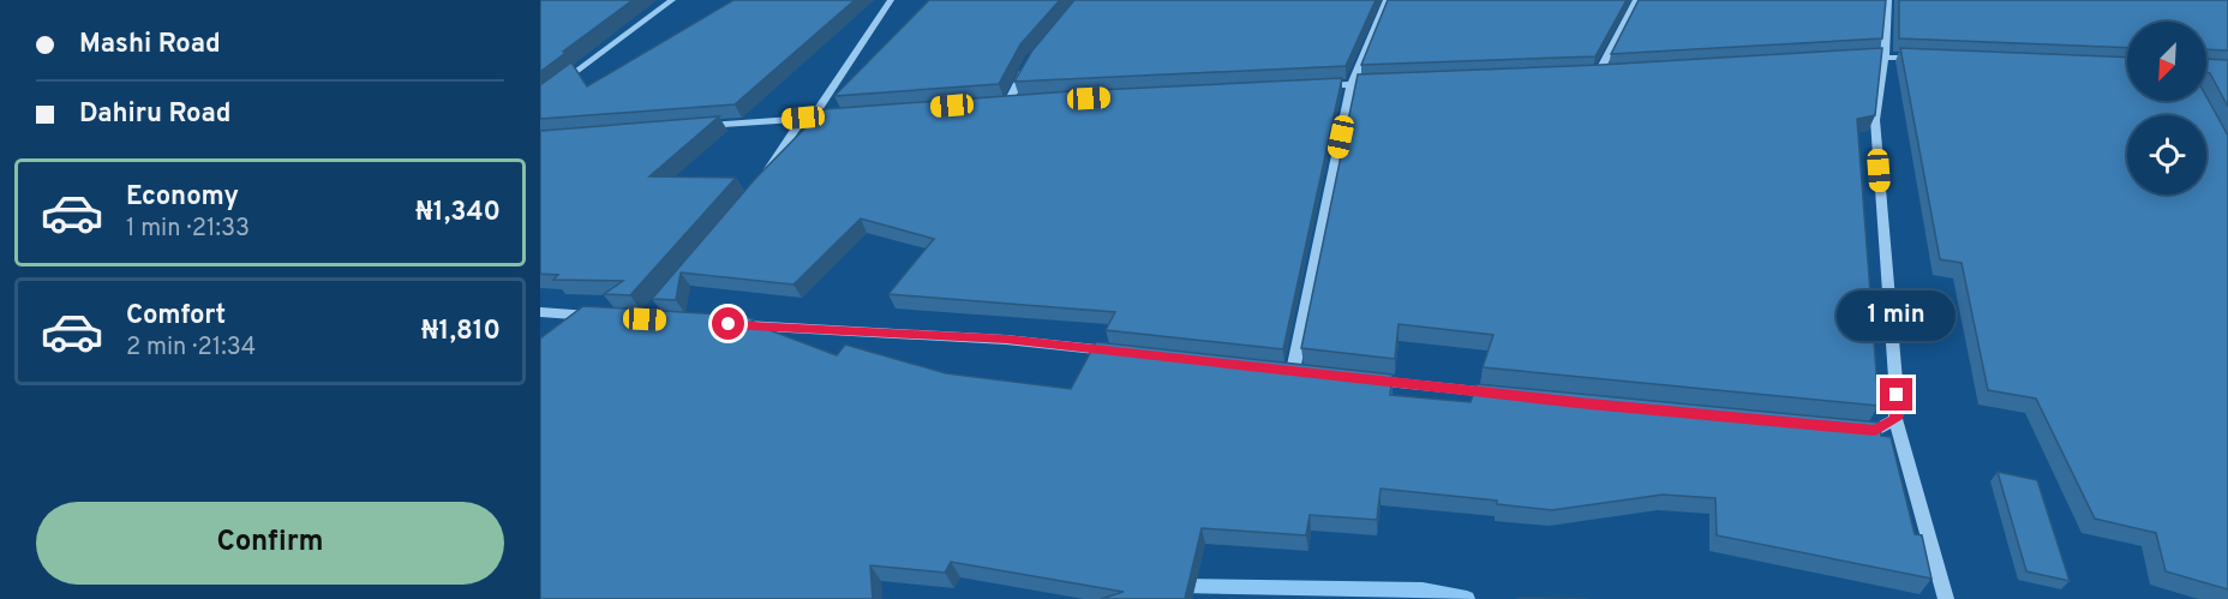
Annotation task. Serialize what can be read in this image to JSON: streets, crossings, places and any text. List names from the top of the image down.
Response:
{
  "north": "bottom left",
  "page": {
    "banner": ["Mashi Road", "Dahiru Road"],
    "list": [
      {
        "name": "Economy",
        "note": "1 min · 21:33",
        "value": "₦1,340"
      },
      {
        "name": "Comfort",
        "note": "2 min · 21:34",
        "value": "₦1,810"
      }
    ],
    "bubble": "1 min",
    "buttons": "Confirm"
  }
}
